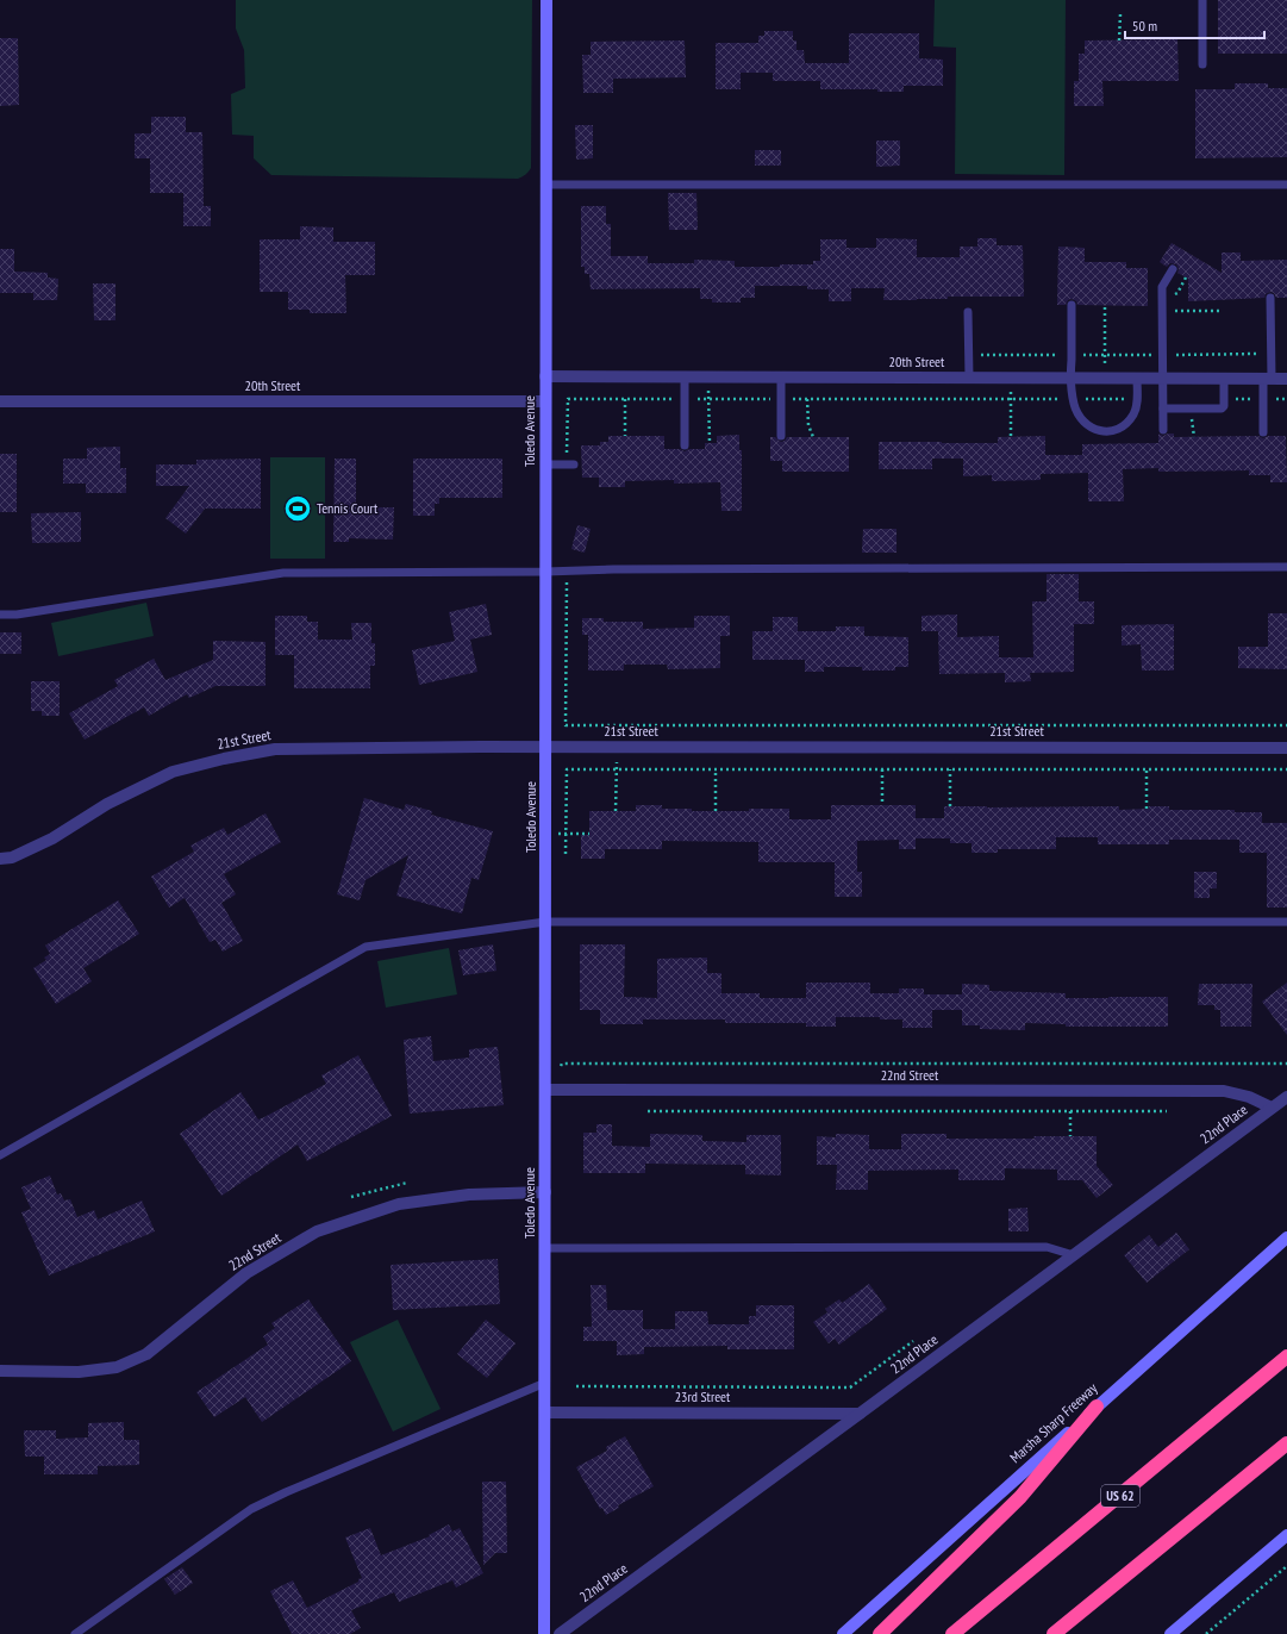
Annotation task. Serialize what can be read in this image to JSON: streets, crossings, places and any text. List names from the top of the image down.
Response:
{
  "streets": {
    "highway": ["US 62"],
    "street": [
      "20th Street",
      "Toledo Avenue",
      "21st Street",
      "22nd Street",
      "22nd Place",
      "23rd Street",
      "Marsha Sharp Freeway"
    ]
  },
  "crossings": [
    ["20th Street", "Toledo Avenue"],
    ["Toledo Avenue", "21st Street"],
    ["Toledo Avenue", "22nd Street"],
    ["Toledo Avenue", "23rd Street"],
    ["22nd Street", "22nd Place"],
    ["22nd Place", "23rd Street"]
  ],
  "places": {
    "sports": ["Tennis Court"]
  },
  "scale_bar": "50 m"
}
